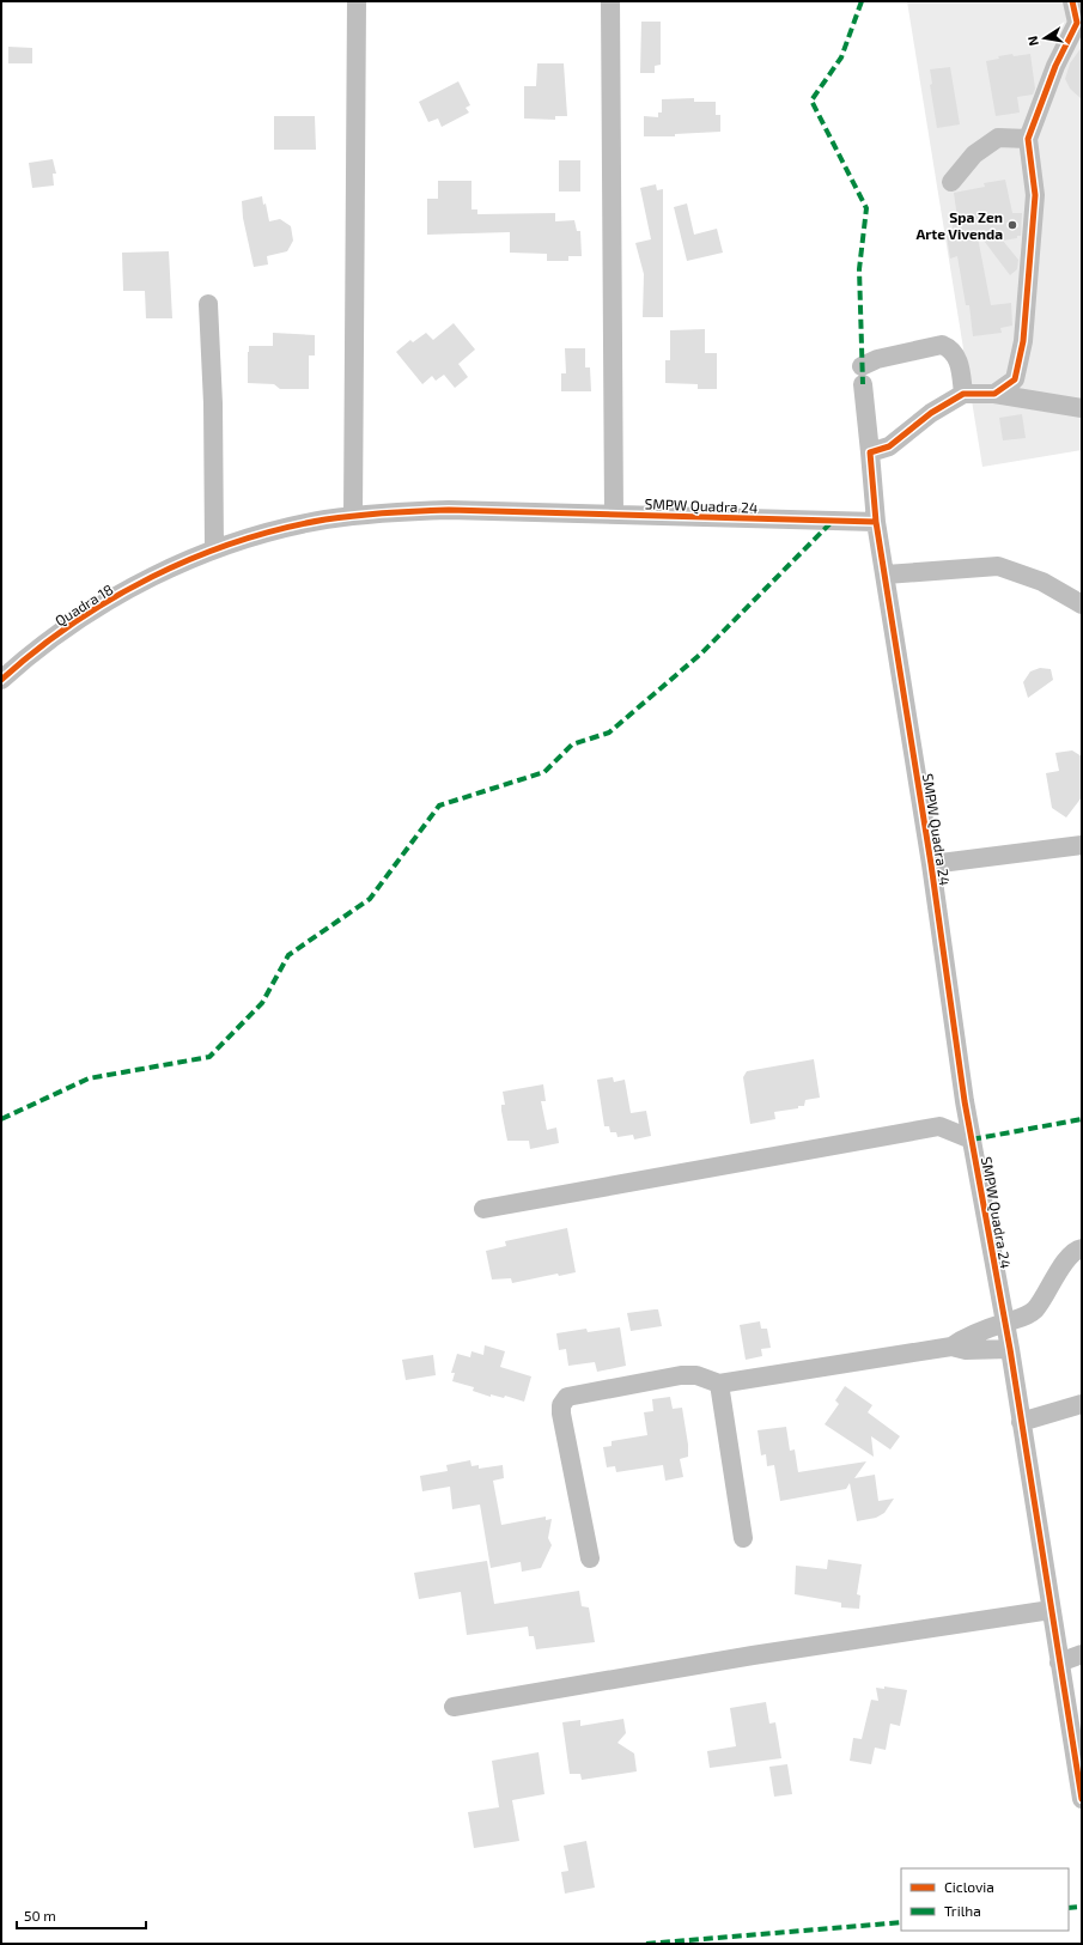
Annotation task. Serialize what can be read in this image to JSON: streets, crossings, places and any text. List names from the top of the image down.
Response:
{
  "streets": {
    "street": ["SMPW Quadra 24", "Quadra 18"]
  },
  "crossings": [
    ["SMPW Quadra 24", "Quadra 18"]
  ],
  "places": ["Spa Zen Arte Vivenda"],
  "legend": ["Ciclovia", "Trilha"],
  "scale_bar": "50 m",
  "north": "left"
}
